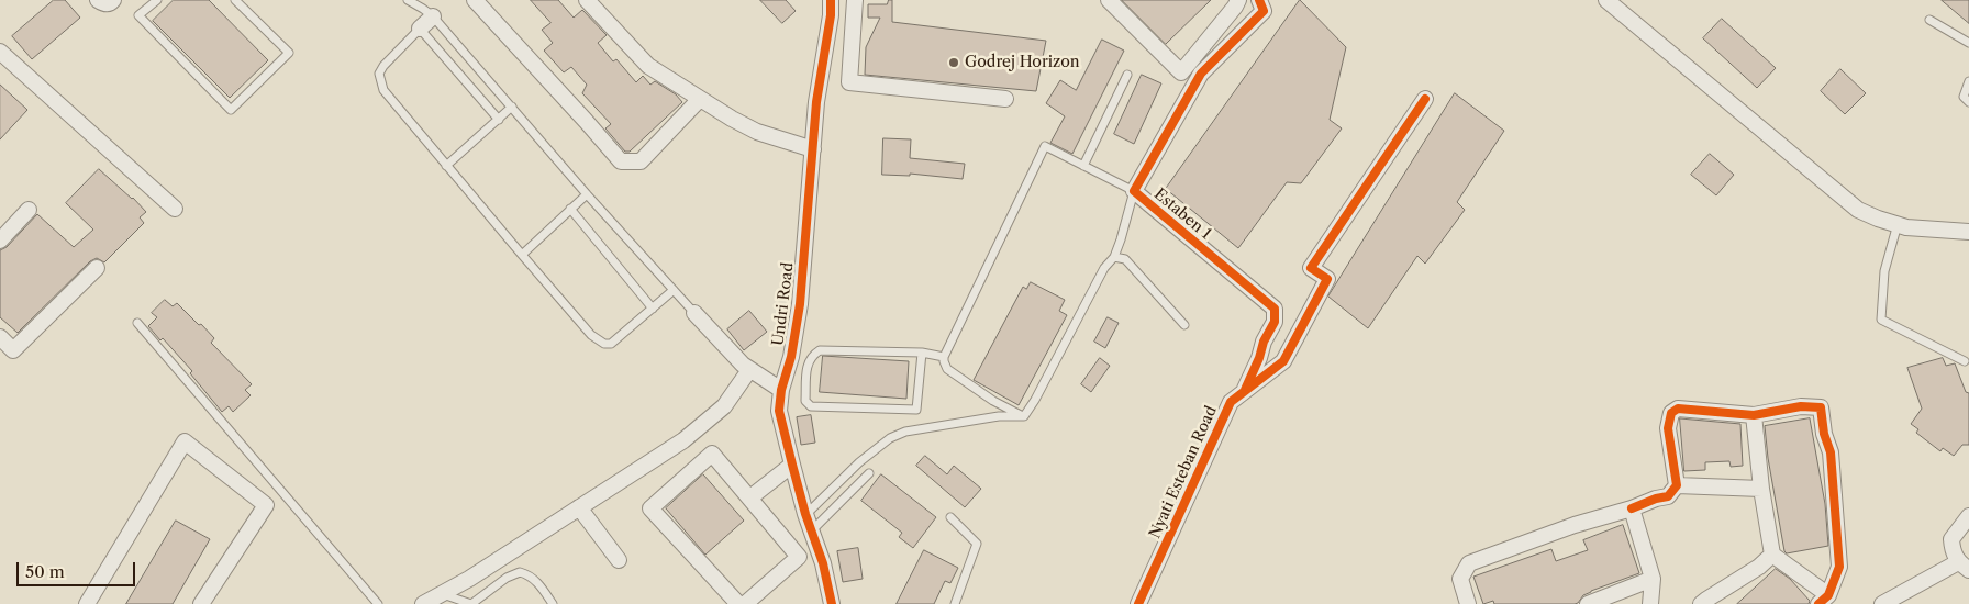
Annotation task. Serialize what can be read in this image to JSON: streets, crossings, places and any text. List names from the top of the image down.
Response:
{
  "streets": {
    "street": ["Estaben 1", "Undri Road", "Nyati Esteban Road"]
  },
  "crossings": [
    ["Estaben 1", "Nyati Esteban Road"]
  ],
  "places": ["Godrej Horizon"],
  "scale_bar": "50 m"
}
